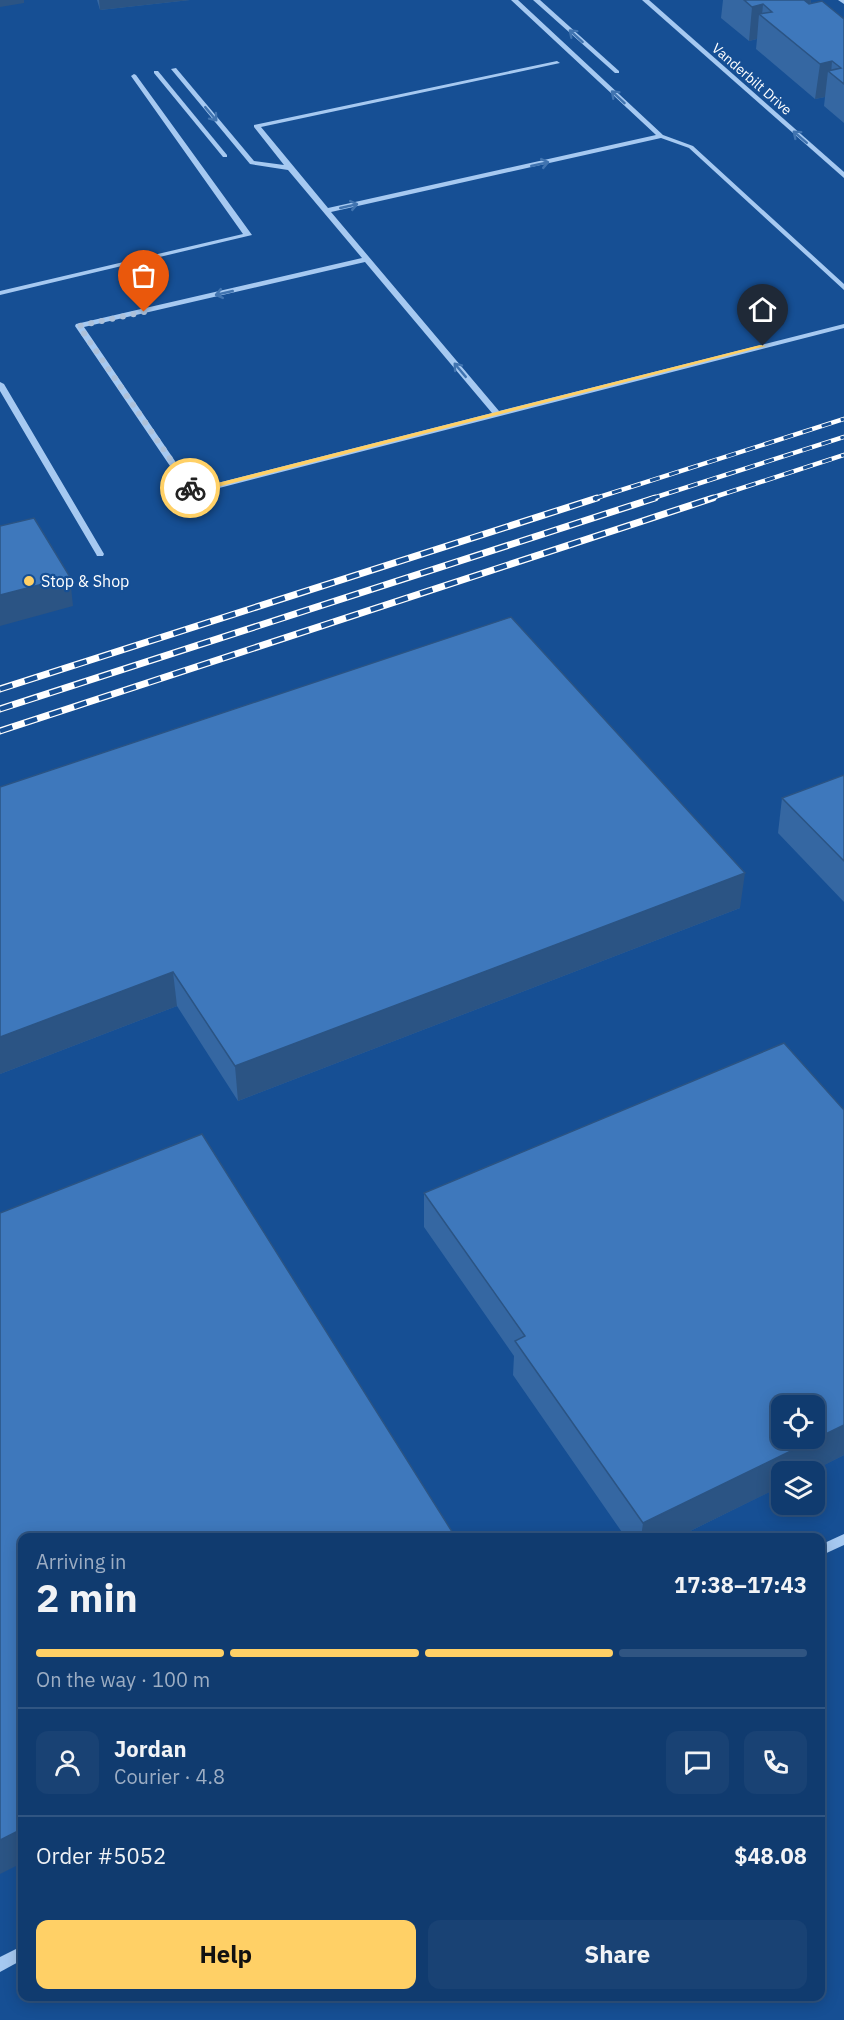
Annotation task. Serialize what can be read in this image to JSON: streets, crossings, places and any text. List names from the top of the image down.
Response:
{
  "streets": {
    "street": ["Vanderbilt Drive"]
  },
  "places": ["Stop & Shop"],
  "page": {
    "heading": ["2 min", "Arriving in", "17:38–17:43"],
    "panel": [
      "Jordan",
      "Courier · 4.8",
      "Order #5052",
      "$48.08"
    ],
    "bar": "On the way · 100 m",
    "buttons": ["Help", "Share"]
  }
}
